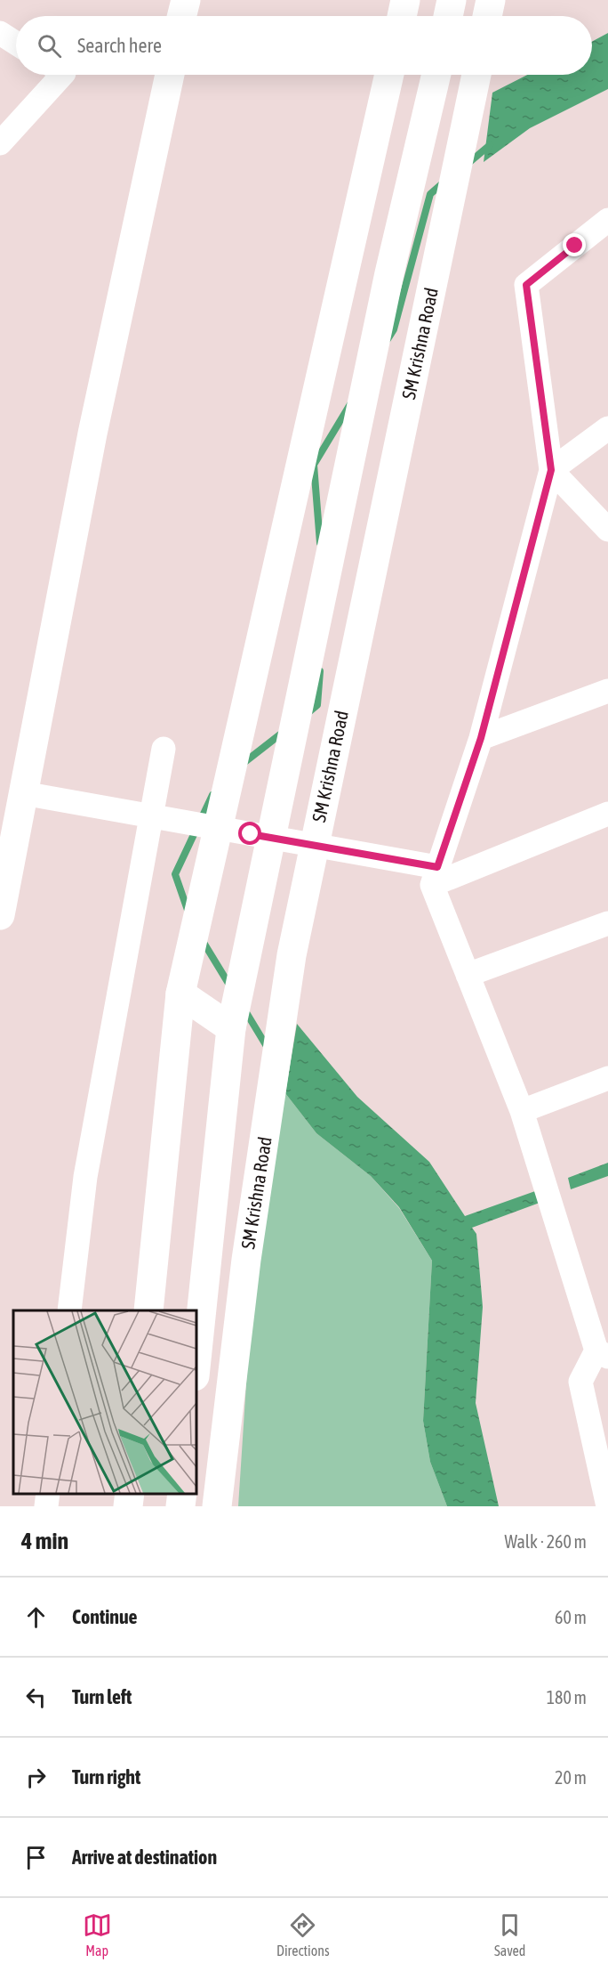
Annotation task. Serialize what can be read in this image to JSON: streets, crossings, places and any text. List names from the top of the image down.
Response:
{
  "streets": {
    "main road": ["SM Krishna Road"]
  },
  "page": {
    "search": "Search here",
    "heading": ["4 min", "Walk · 260 m"],
    "list": [
      ["Continue", "60 m"],
      ["Turn left", "180 m"],
      ["Turn right", "20 m"],
      "Arrive at destination"
    ],
    "nav": ["Map", "Directions", "Saved"]
  }
}
